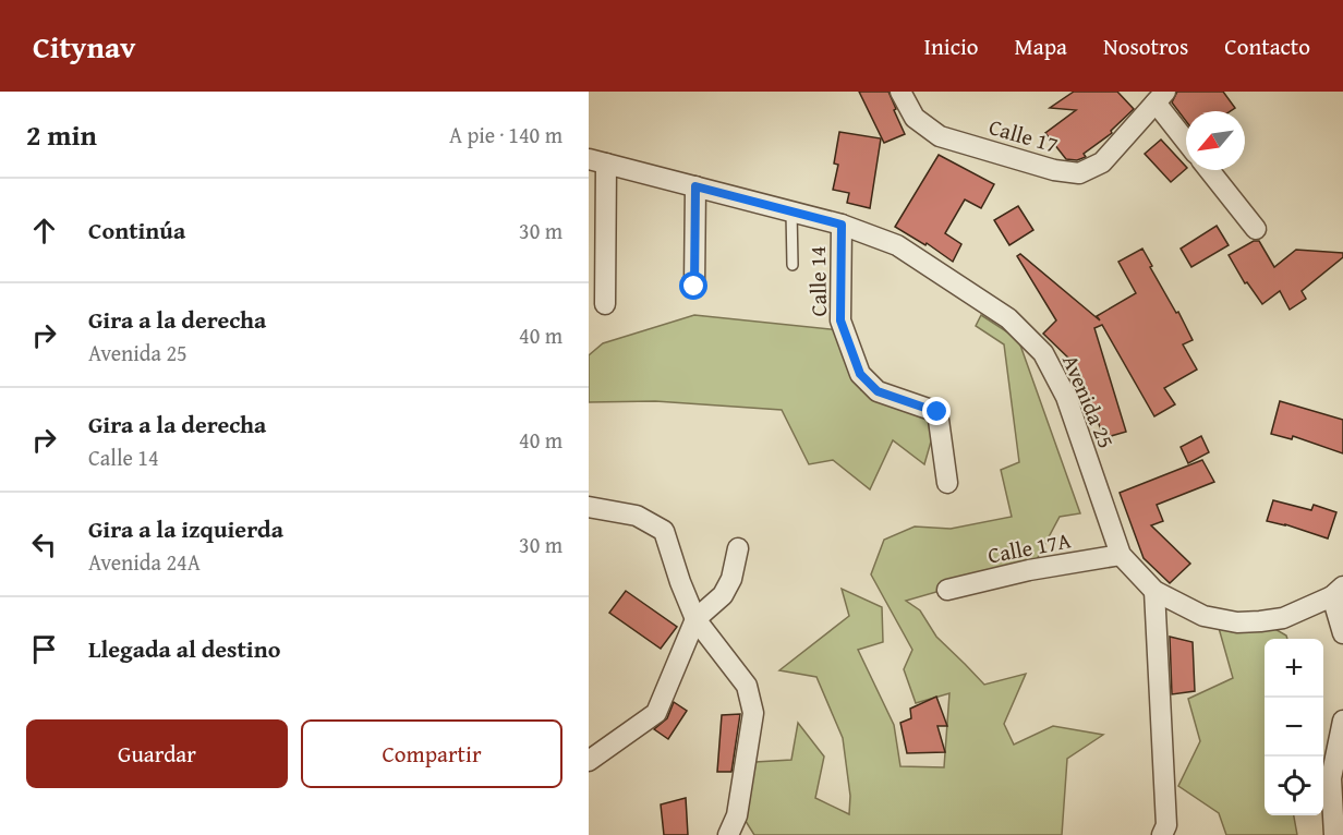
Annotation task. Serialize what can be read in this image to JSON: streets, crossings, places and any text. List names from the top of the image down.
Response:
{
  "streets": {
    "street": [
      "Calle 17",
      "Calle 14",
      "Avenida 25",
      "Calle 17A"
    ]
  },
  "crossings": [
    ["Calle 14", "Avenida 25"],
    ["Avenida 25", "Calle 17A"]
  ],
  "north": "bottom left",
  "page": {
    "header": "Citynav",
    "nav": [
      "Inicio",
      "Mapa",
      "Nosotros",
      "Contacto"
    ],
    "heading": ["2 min", "A pie · 140 m"],
    "list": [
      ["Continúa", "30 m"],
      ["Gira a la derecha", "Avenida 25", "40 m"],
      ["Gira a la derecha", "Calle 14", "40 m"],
      ["Gira a la izquierda", "Avenida 24A", "30 m"],
      "Llegada al destino"
    ],
    "map_buttons": ["+", "−"],
    "buttons": ["Guardar", "Compartir"]
  }
}
